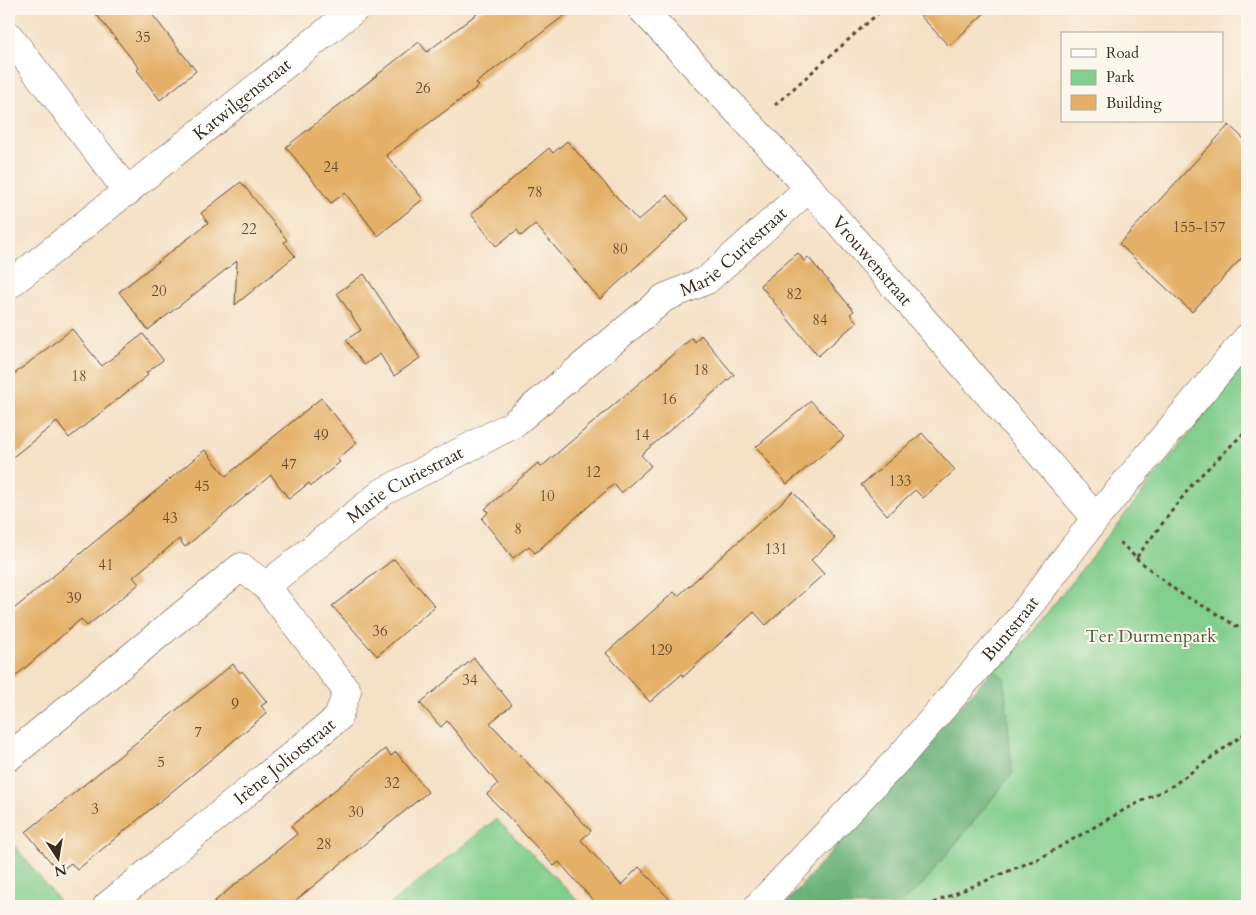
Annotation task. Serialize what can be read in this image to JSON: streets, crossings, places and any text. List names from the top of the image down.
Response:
{
  "streets": {
    "street": [
      "Katwilgenstraat",
      "Marie Curiestraat",
      "Vrouwenstraat",
      "Buntstraat",
      "Irène Joliotstraat"
    ]
  },
  "crossings": [
    ["Marie Curiestraat", "Vrouwenstraat"],
    ["Marie Curiestraat", "Irène Joliotstraat"],
    ["Vrouwenstraat", "Buntstraat"]
  ],
  "parks": ["Ter Durmenpark"],
  "house_numbers": [
    "35",
    "26",
    "24",
    "78",
    "155-157",
    "22",
    "80",
    "20",
    "82",
    "84",
    "18",
    "18",
    "16",
    "49",
    "14",
    "47",
    "12",
    "133",
    "45",
    "10",
    "43",
    "8",
    "131",
    "41",
    "39",
    "36",
    "129",
    "34",
    "9",
    "7",
    "5",
    "32",
    "3",
    "30",
    "28"
  ],
  "legend": ["Road", "Park", "Building"],
  "north": "bottom"
}
